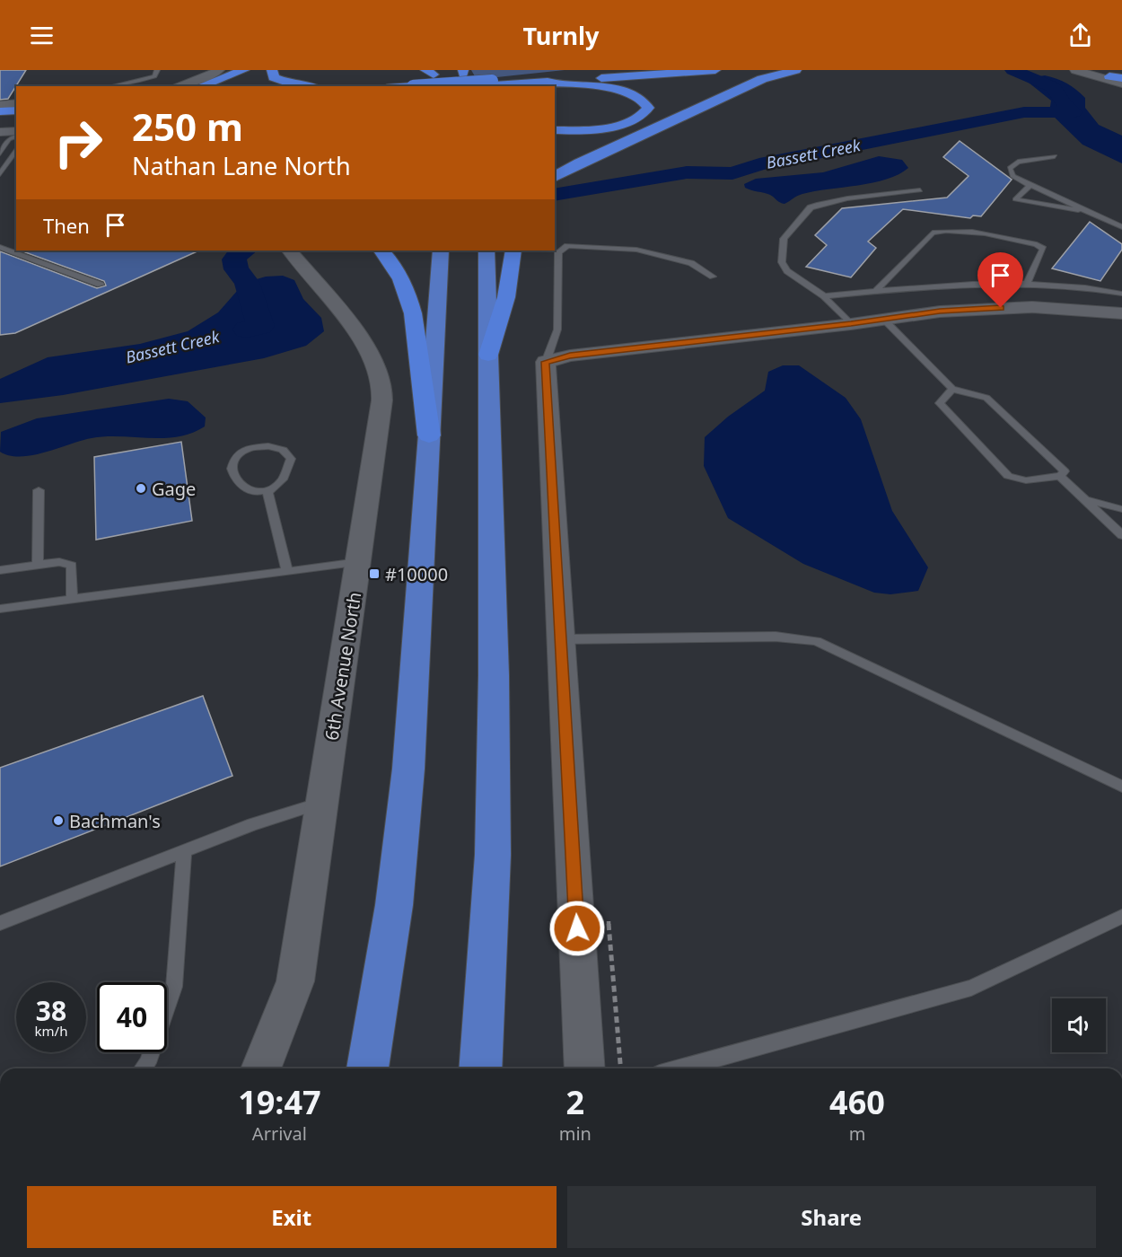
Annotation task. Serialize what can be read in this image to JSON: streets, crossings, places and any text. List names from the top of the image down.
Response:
{
  "streets": {
    "street": ["6th Avenue North"]
  },
  "water": ["Bassett Creek"],
  "places": {
    "other": ["Gage", "Bachman's"],
    "transit": ["#10000"]
  },
  "page": {
    "header": "Turnly",
    "turn": ["250 m", "Nathan Lane North"],
    "then": "Then",
    "speed": "38 km/h",
    "limit": "40",
    "eta": [
      "19:47",
      "Arrival",
      "2",
      "min",
      "460",
      "m"
    ],
    "buttons": ["Exit", "Share"]
  }
}
